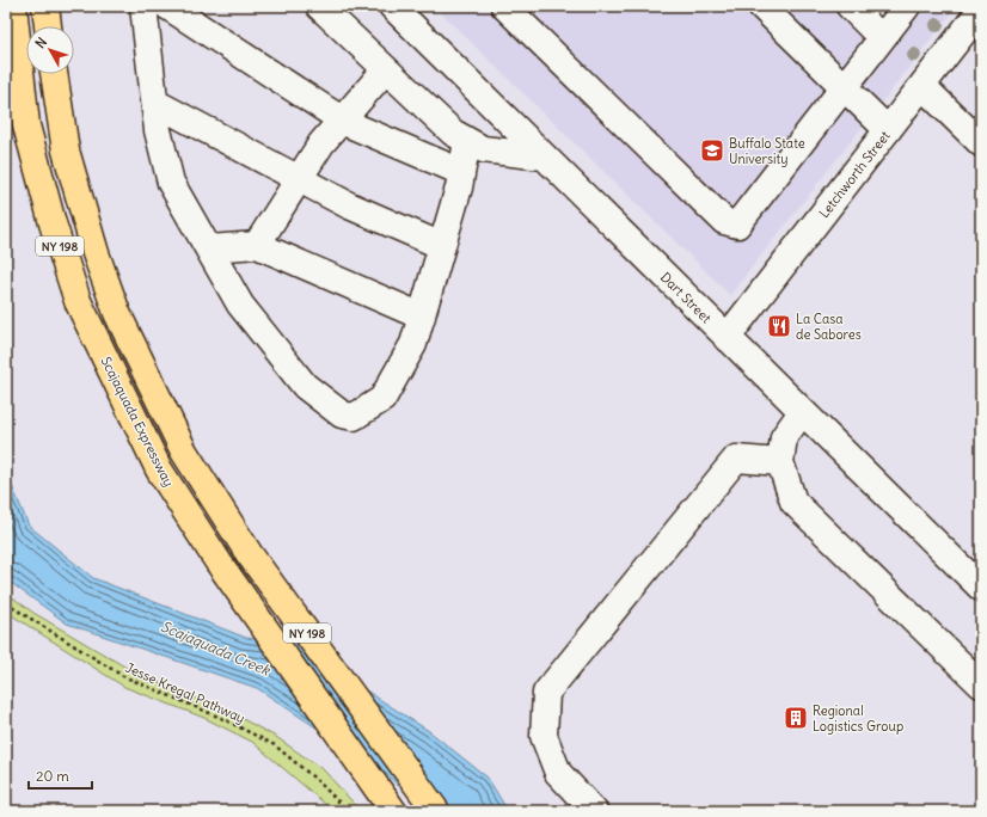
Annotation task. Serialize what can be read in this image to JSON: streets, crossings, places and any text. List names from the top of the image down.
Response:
{
  "streets": {
    "highway": ["NY 198", "Scajaquada Expressway"],
    "street": ["Letchworth Street", "Dart Street"],
    "path": ["Jesse Kregal Pathway"]
  },
  "crossings": [
    ["Letchworth Street", "Dart Street"]
  ],
  "water": ["Scajaquada Creek"],
  "places": {
    "school or university": ["Buffalo State University"],
    "restaurant": ["La Casa de Sabores"],
    "building": ["Regional Logistics Group"]
  },
  "scale_bar": "20 m",
  "north": "top left"
}
